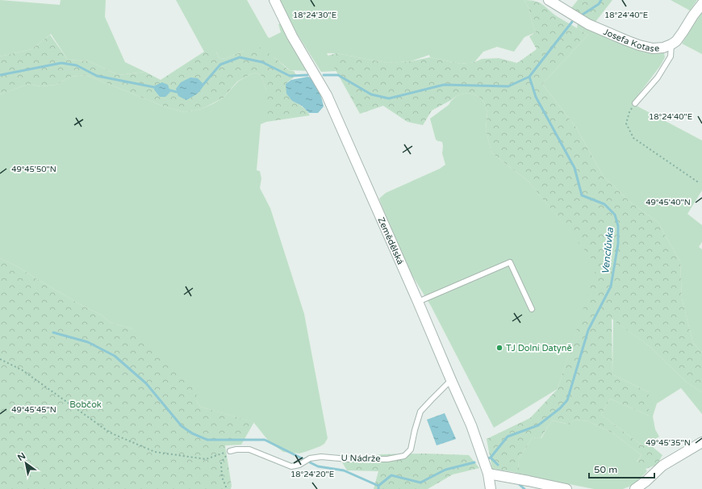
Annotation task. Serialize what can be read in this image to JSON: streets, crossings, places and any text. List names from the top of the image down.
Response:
{
  "streets": {
    "street": ["Josefa Kotase", "Zemědělská"],
    "lane": ["U Nádrže"]
  },
  "crossings": [
    ["Zemědělská", "U Nádrže"]
  ],
  "water": ["Venclůvka"],
  "parks": ["Bobčok"],
  "places": ["TJ Dolní Datyně"],
  "scale_bar": "50 m",
  "north": "top left",
  "coordinates": [
    "18°24'30\"E",
    "18°24'40\"E",
    "49°45'50\"N",
    "49°45'40\"N",
    "49°45'45\"N",
    "49°45'35\"N",
    "18°24'20\"E"
  ]
}
